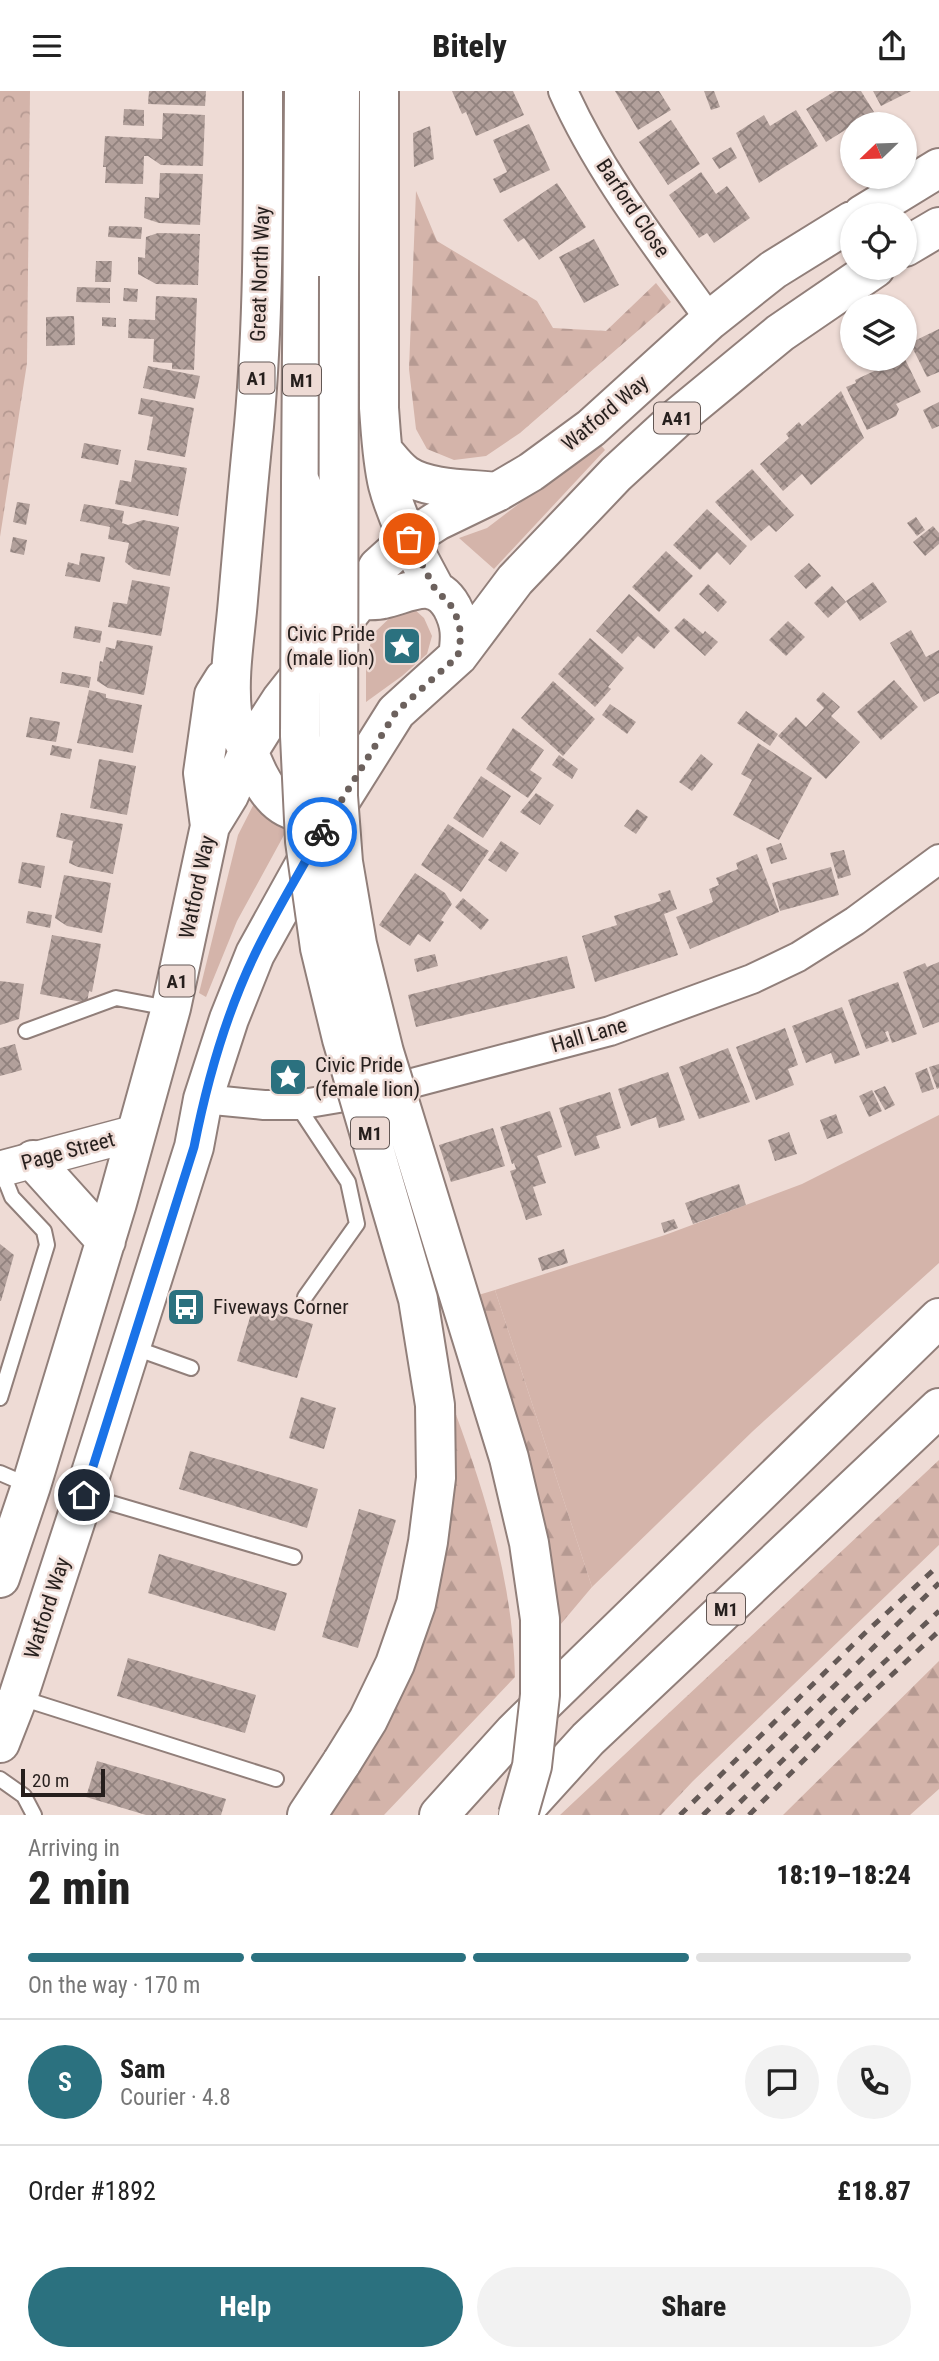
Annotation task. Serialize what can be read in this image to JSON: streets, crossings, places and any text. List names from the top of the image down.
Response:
{
  "streets": {
    "highway": [
      "Great North Way",
      "A1",
      "M1",
      "Watford Way",
      "A41"
    ],
    "street": ["Barford Close", "Hall Lane", "Page Street"]
  },
  "crossings": [
    ["Barford Close", "Watford Way"],
    ["Great North Way", "Watford Way"],
    ["Watford Way", "Hall Lane"],
    ["Watford Way", "Page Street"]
  ],
  "places": {
    "place": ["Civic Pride (male lion)", "Civic Pride (female lion)"],
    "bus stop": ["Fiveways Corner"]
  },
  "scale_bar": "20 m",
  "north": "bottom left",
  "page": {
    "header": "Bitely",
    "scale": "20 m",
    "heading": ["2 min", "Arriving in", "18:19–18:24"],
    "panel": [
      "Sam",
      "Courier · 4.8",
      "Order #1892",
      "£18.87"
    ],
    "bar": "On the way · 170 m",
    "round": "S",
    "buttons": ["Help", "Share"]
  }
}
